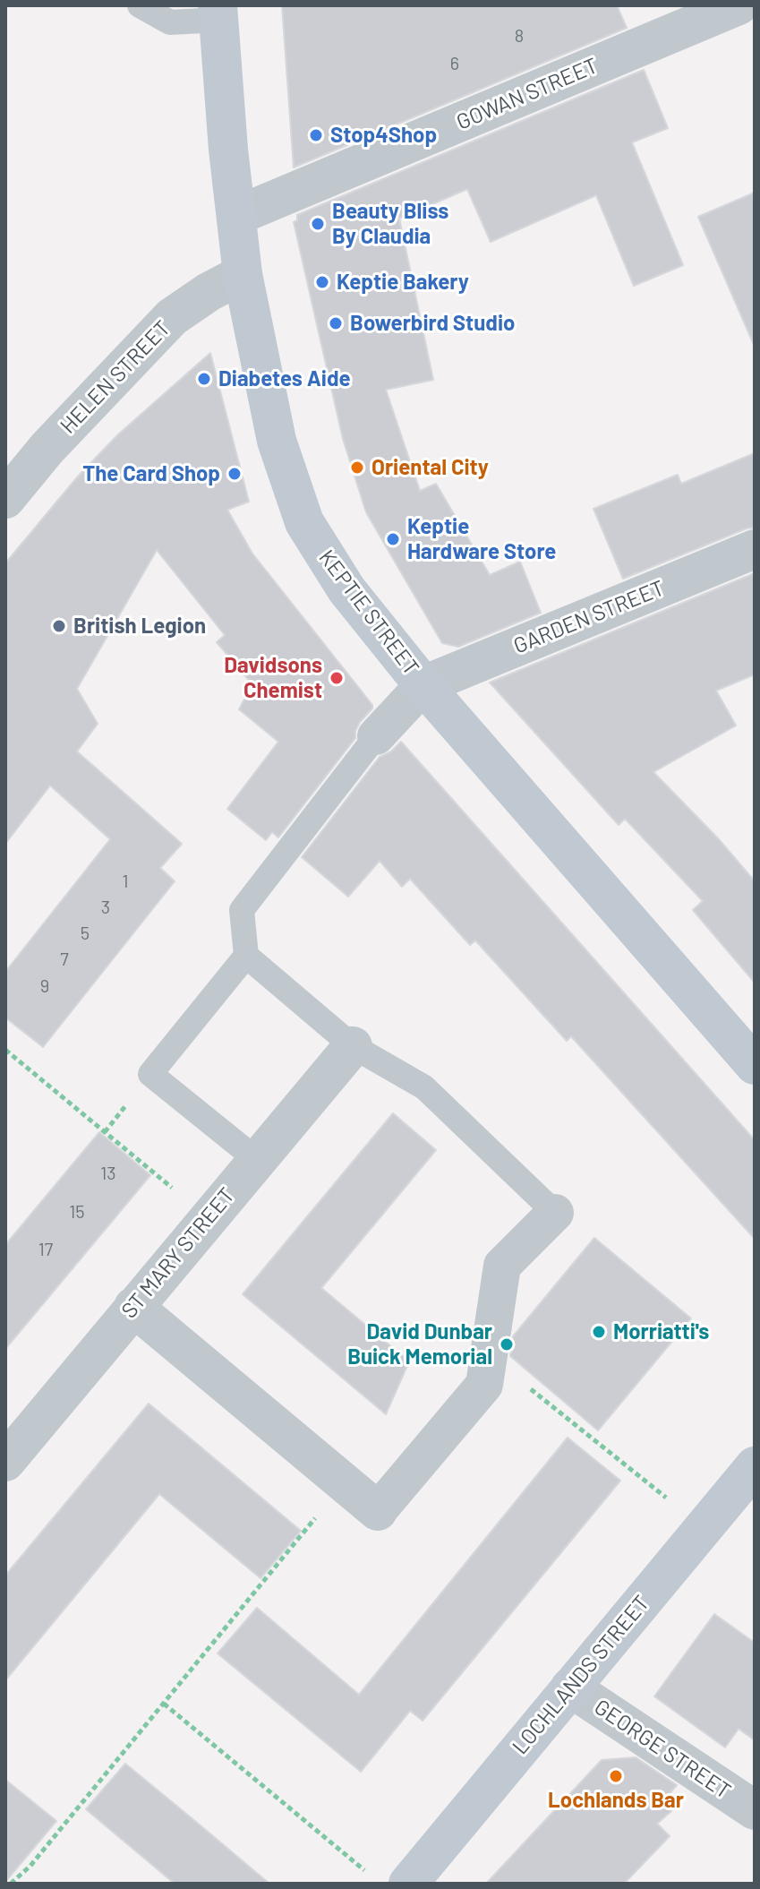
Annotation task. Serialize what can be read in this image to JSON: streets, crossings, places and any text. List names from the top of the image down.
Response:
{
  "streets": {
    "main road": ["KEPTIE STREET", "LOCHLANDS STREET"],
    "street": [
      "GOWAN STREET",
      "HELEN STREET",
      "GARDEN STREET",
      "ST MARY STREET",
      "GEORGE STREET"
    ]
  },
  "crossings": [
    ["GOWAN STREET", "KEPTIE STREET"],
    ["HELEN STREET", "KEPTIE STREET"],
    ["KEPTIE STREET", "GARDEN STREET"],
    ["LOCHLANDS STREET", "GEORGE STREET"]
  ],
  "places": [
    "Stop4Shop",
    "Beauty Bliss By Claudia",
    "Keptie Bakery",
    "Bowerbird Studio",
    "Diabetes Aide",
    "Oriental City",
    "The Card Shop",
    "Keptie Hardware Store",
    "British Legion",
    "Davidsons Chemist",
    "Morriatti's",
    "David Dunbar Buick Memorial",
    "Lochlands Bar"
  ],
  "house_numbers": [
    "8",
    "6",
    "1",
    "3",
    "5",
    "7",
    "9",
    "13",
    "15",
    "17"
  ]
}
